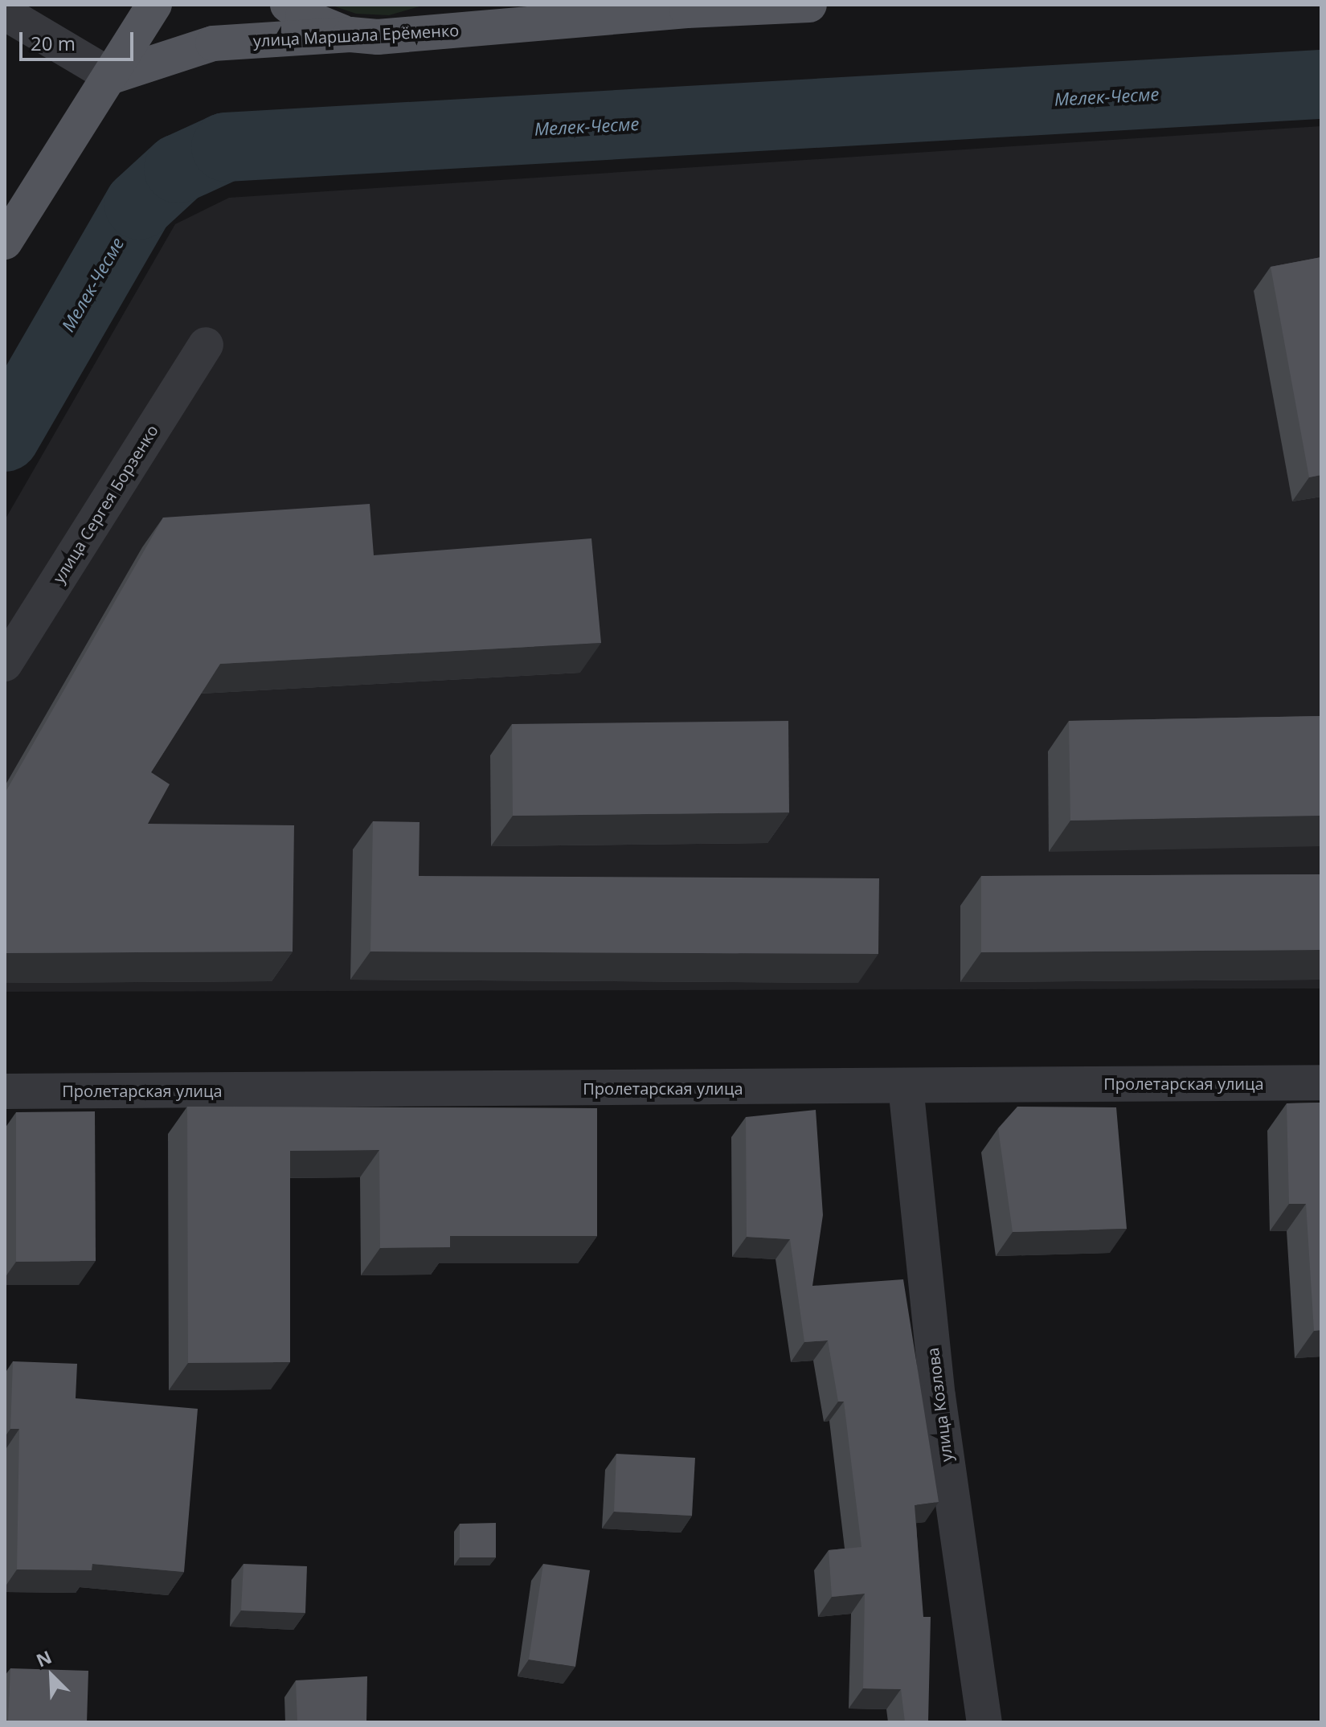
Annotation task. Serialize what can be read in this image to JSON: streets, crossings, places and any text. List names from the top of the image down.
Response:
{
  "streets": {
    "main road": ["улица Маршала Ерёменко"],
    "street": ["улица Сергея Борзенко", "Пролетарская улица", "улица Козлова"]
  },
  "crossings": [
    ["Пролетарская улица", "улица Козлова"]
  ],
  "water": ["Мелек-Чесме"],
  "scale_bar": "20 m",
  "north": "top left"
}
